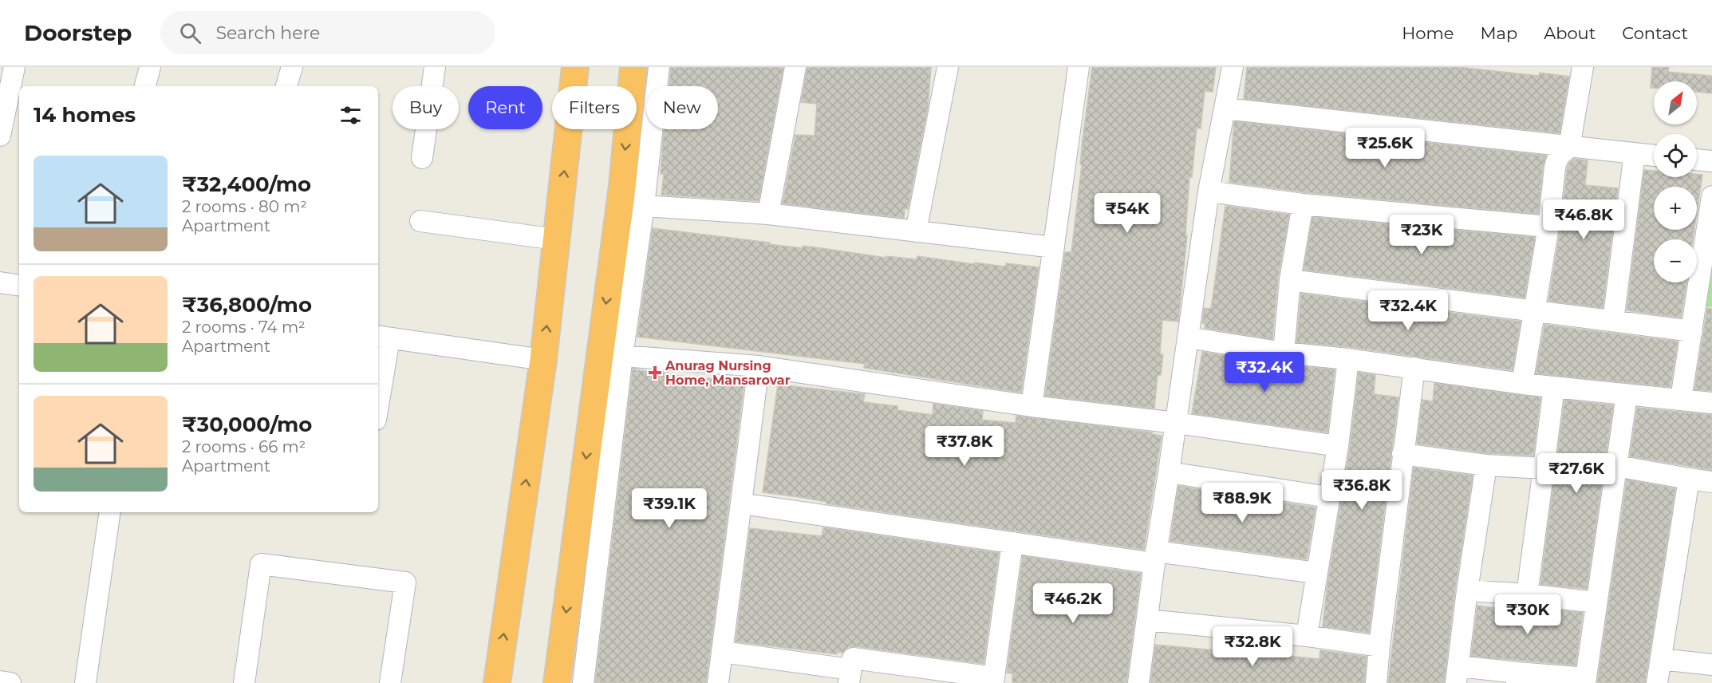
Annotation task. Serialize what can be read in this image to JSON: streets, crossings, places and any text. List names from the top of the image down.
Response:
{
  "places": {
    "health": ["Anurag Nursing Home, Mansarovar"]
  },
  "north": "top right",
  "page": {
    "header": "Doorstep",
    "search": "Search here",
    "nav": [
      "Home",
      "Map",
      "About",
      "Contact"
    ],
    "map_buttons": ["+", "−"],
    "chip": [
      "Buy",
      "Rent",
      "Filters",
      "New"
    ],
    "heading": "14 homes",
    "price": [
      "₹25.6K",
      "₹54K",
      "₹46.8K",
      "₹23K",
      "₹32.4K",
      "₹32.4K",
      "₹37.8K",
      "₹27.6K",
      "₹36.8K",
      "₹88.9K",
      "₹39.1K",
      "₹46.2K",
      "₹30K",
      "₹32.8K"
    ],
    "list": [
      {
        "name": "₹32,400/mo",
        "note": "2 rooms · 80 m² · Apartment"
      },
      {
        "name": "₹36,800/mo",
        "note": "2 rooms · 74 m² · Apartment"
      },
      {
        "name": "₹30,000/mo",
        "note": "2 rooms · 66 m² · Apartment"
      }
    ]
  }
}
